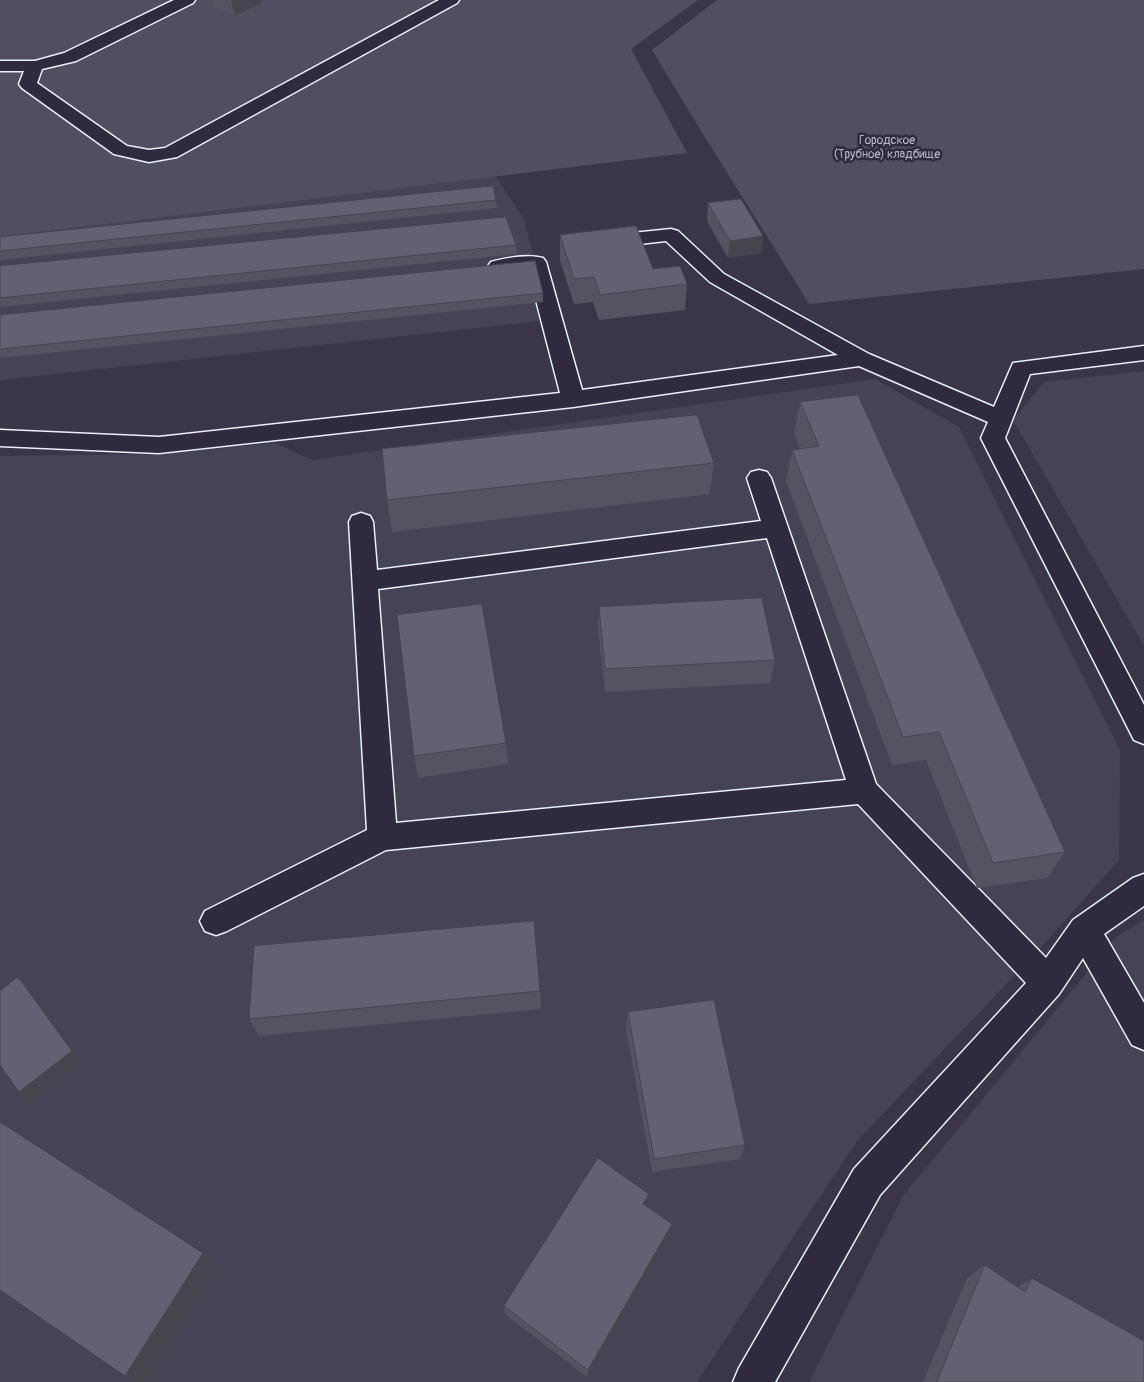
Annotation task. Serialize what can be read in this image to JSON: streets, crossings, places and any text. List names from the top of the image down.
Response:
{
  "parks": ["Городское (Трубное) кладбище"]
}
